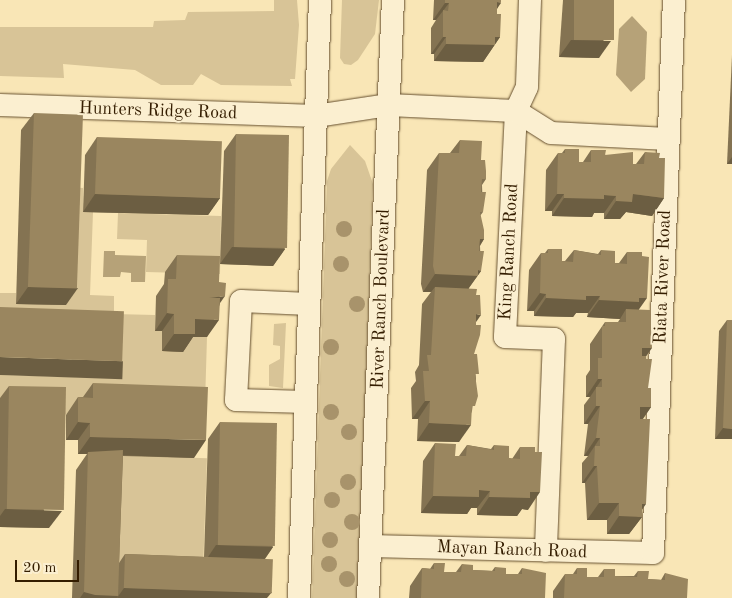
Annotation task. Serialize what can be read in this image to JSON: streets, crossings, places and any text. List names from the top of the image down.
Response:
{
  "streets": {
    "street": [
      "Hunters Ridge Road",
      "King Ranch Road",
      "Riata River Road",
      "River Ranch Boulevard",
      "Mayan Ranch Road"
    ]
  },
  "crossings": [
    ["Hunters Ridge Road", "King Ranch Road"],
    ["Hunters Ridge Road", "River Ranch Boulevard"],
    ["King Ranch Road", "Mayan Ranch Road"],
    ["Riata River Road", "Mayan Ranch Road"],
    ["River Ranch Boulevard", "Mayan Ranch Road"]
  ],
  "scale_bar": "20 m"
}
